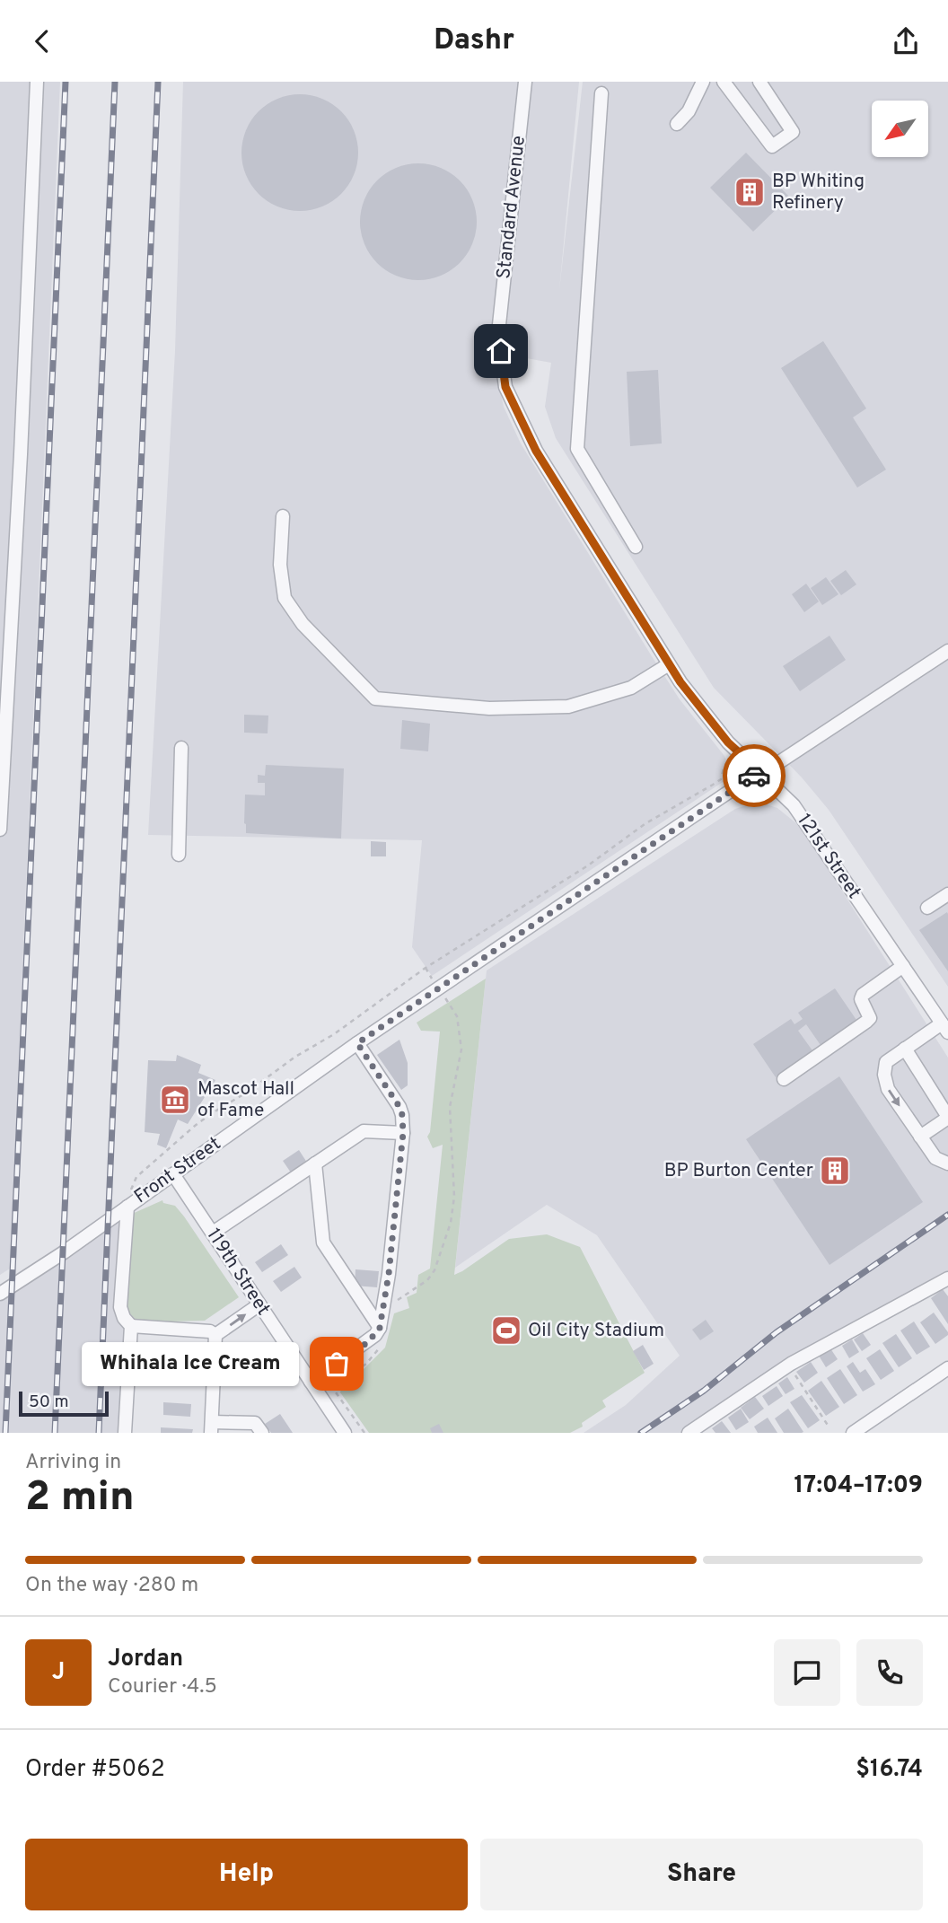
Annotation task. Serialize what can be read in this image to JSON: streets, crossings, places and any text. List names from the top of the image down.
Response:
{
  "streets": {
    "street": [
      "Standard Avenue",
      "121st Street",
      "Front Street",
      "119th Street"
    ]
  },
  "crossings": [
    ["Standard Avenue", "121st Street"],
    ["121st Street", "Front Street"],
    ["Front Street", "119th Street"]
  ],
  "places": {
    "building": ["BP Whiting Refinery", "BP Burton Center"],
    "museum": ["Mascot Hall of Fame"],
    "sports": ["Oil City Stadium"],
    "other": ["Whihala Ice Cream"]
  },
  "scale_bar": "50 m",
  "north": "bottom left",
  "page": {
    "header": "Dashr",
    "bubble": "Whihala Ice Cream",
    "scale": "50 m",
    "heading": ["2 min", "Arriving in", "17:04–17:09"],
    "panel": [
      "Jordan",
      "Courier · 4.5",
      "Order #5062",
      "$16.74"
    ],
    "bar": "On the way · 280 m",
    "round": "J",
    "buttons": ["Help", "Share"]
  }
}
